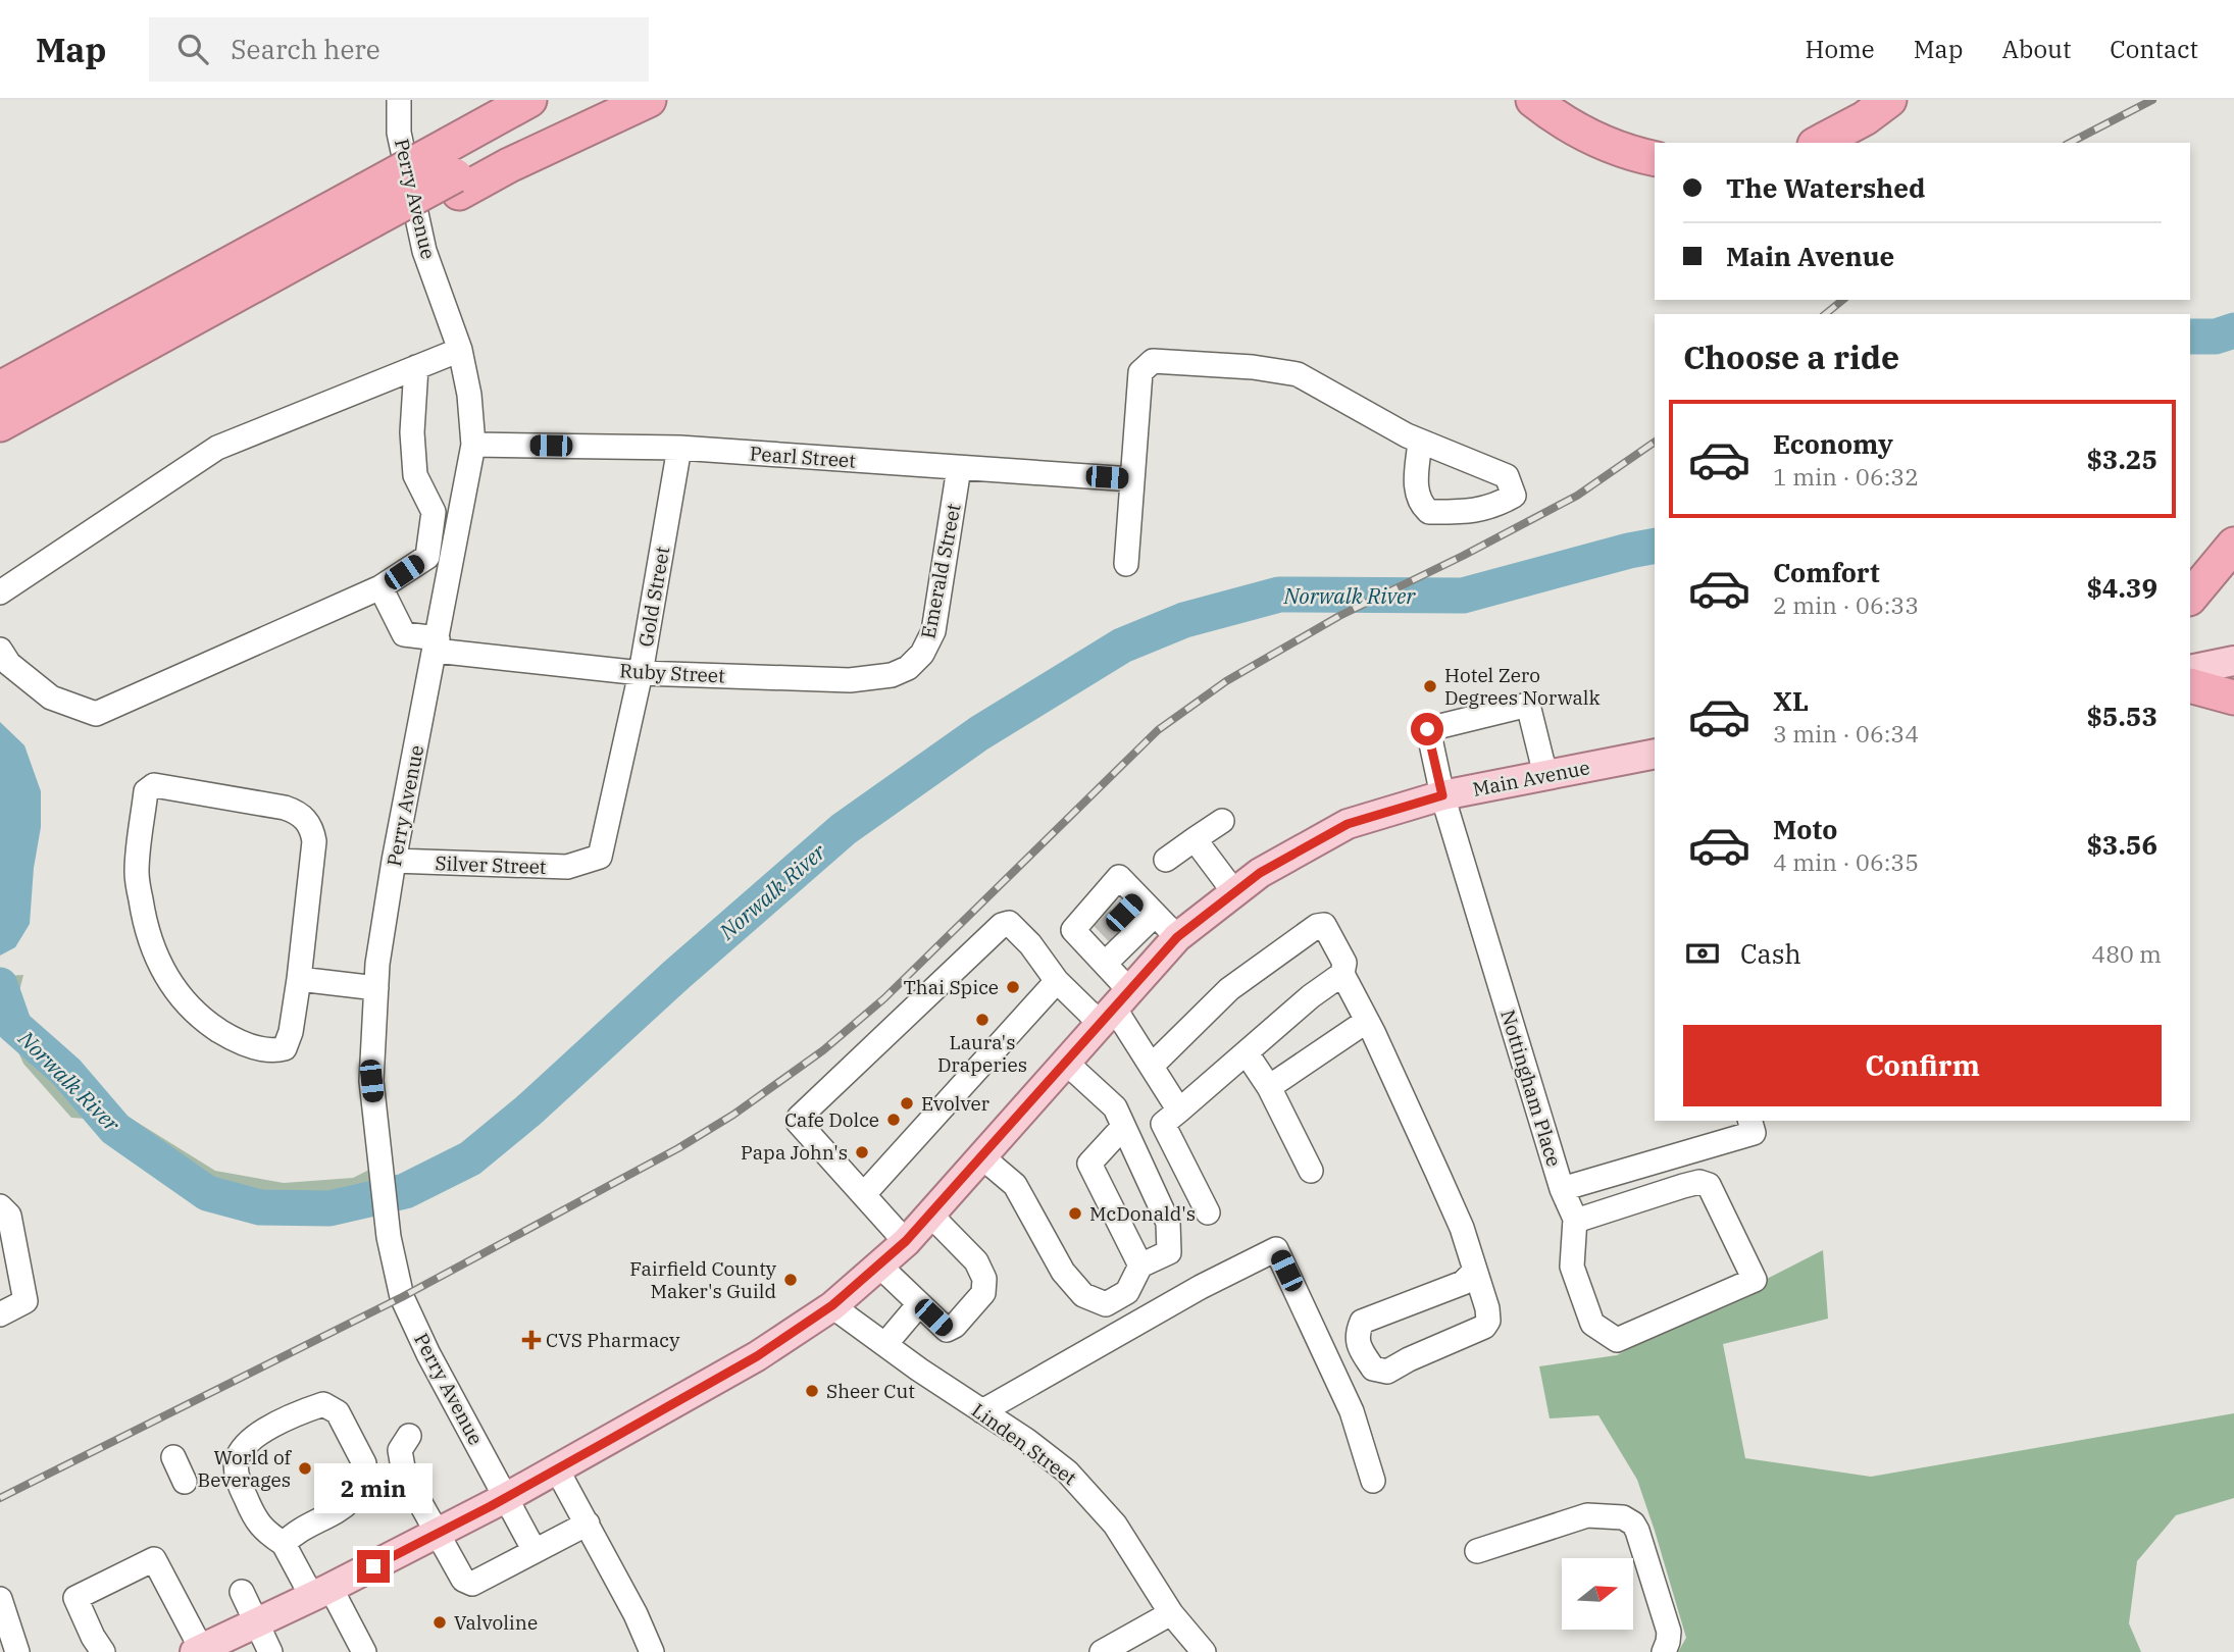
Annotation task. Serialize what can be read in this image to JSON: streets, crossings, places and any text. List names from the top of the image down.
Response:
{
  "streets": {
    "main road": ["Main Avenue"],
    "street": [
      "Perry Avenue",
      "Pearl Street",
      "Emerald Street",
      "Gold Street",
      "Ruby Street",
      "Silver Street",
      "Nottingham Place",
      "Linden Street"
    ]
  },
  "crossings": [
    ["Perry Avenue", "Pearl Street"],
    ["Perry Avenue", "Ruby Street"],
    ["Perry Avenue", "Main Avenue"],
    ["Perry Avenue", "Silver Street"],
    ["Pearl Street", "Emerald Street"],
    ["Pearl Street", "Gold Street"],
    ["Emerald Street", "Ruby Street"],
    ["Gold Street", "Ruby Street"],
    ["Gold Street", "Silver Street"],
    ["Main Avenue", "Nottingham Place"],
    ["Main Avenue", "Linden Street"]
  ],
  "water": ["Norwalk River"],
  "places": {
    "other": [
      "Hotel Zero Degrees Norwalk",
      "Thai Spice",
      "Laura's Draperies",
      "Evolver",
      "Cafe Dolce",
      "Papa John's",
      "McDonald's",
      "Fairfield County Maker's Guild",
      "Sheer Cut",
      "World of Beverages",
      "Valvoline"
    ],
    "health": ["CVS Pharmacy"]
  },
  "north": "right",
  "page": {
    "header": "Map",
    "search": "Search here",
    "nav": [
      "Home",
      "Map",
      "About",
      "Contact"
    ],
    "banner": ["The Watershed", "Main Avenue"],
    "heading": "Choose a ride",
    "list": [
      {
        "name": "Economy",
        "note": "1 min · 06:32",
        "value": "$3.25"
      },
      {
        "name": "Comfort",
        "note": "2 min · 06:33",
        "value": "$4.39"
      },
      {
        "name": "XL",
        "note": "3 min · 06:34",
        "value": "$5.53"
      },
      {
        "name": "Moto",
        "note": "4 min · 06:35",
        "value": "$3.56"
      }
    ],
    "pay": ["Cash", "480 m"],
    "buttons": "Confirm",
    "bubble": "2 min"
  }
}
